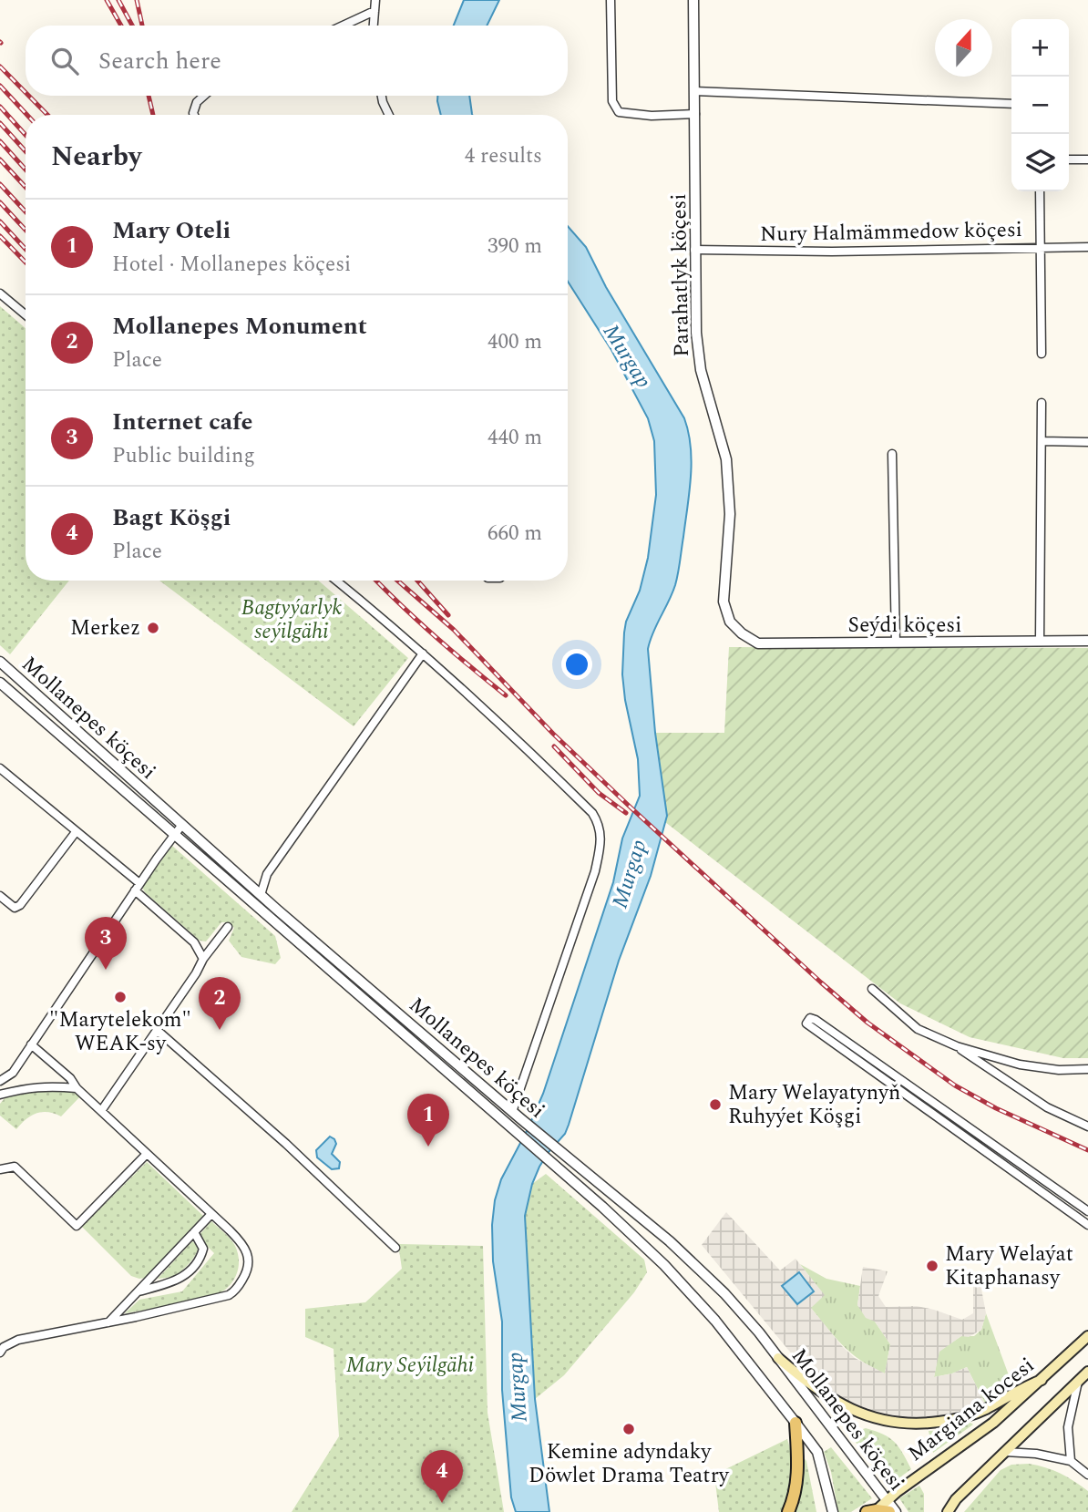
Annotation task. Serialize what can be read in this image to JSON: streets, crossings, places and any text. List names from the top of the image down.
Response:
{
  "streets": {
    "main road": ["Margiana kocesi"],
    "street": [
      "Nury Halmämmedow köçesi",
      "Parahatlyk köçesi",
      "Seýdi köçesi",
      "Mollanepes köçesi"
    ]
  },
  "crossings": [
    ["Nury Halmämmedow köçesi", "Parahatlyk köçesi"],
    ["Parahatlyk köçesi", "Seýdi köçesi"],
    ["Mollanepes köçesi", "Margiana kocesi"]
  ],
  "water": ["Murgap"],
  "parks": ["Bagtyýarlyk seýilgähi", "Mary Seýilgähi"],
  "places": [
    "Merkez",
    "\"Marytelekom\" WEAK-sy",
    "Mary Welayatynyň Ruhyýet Köşgi",
    "Mary Welaýat Kitaphanasy",
    "Kemine adyndaky Döwlet Drama Teatry"
  ],
  "north": "top",
  "page": {
    "map_buttons": ["+", "−"],
    "search": "Search here",
    "heading": ["Nearby", "4 results"],
    "list": [
      {
        "mark": "1",
        "name": "Mary Oteli",
        "note": "Hotel · Mollanepes köçesi",
        "value": "390 m"
      },
      {
        "mark": "2",
        "name": "Mollanepes Monument",
        "note": "Place",
        "value": "400 m"
      },
      {
        "mark": "3",
        "name": "Internet cafe",
        "note": "Public building",
        "value": "440 m"
      },
      {
        "mark": "4",
        "name": "Bagt Köşgi",
        "note": "Place",
        "value": "660 m"
      }
    ],
    "pins": [
      "3",
      "2",
      "1",
      "4"
    ]
  }
}
